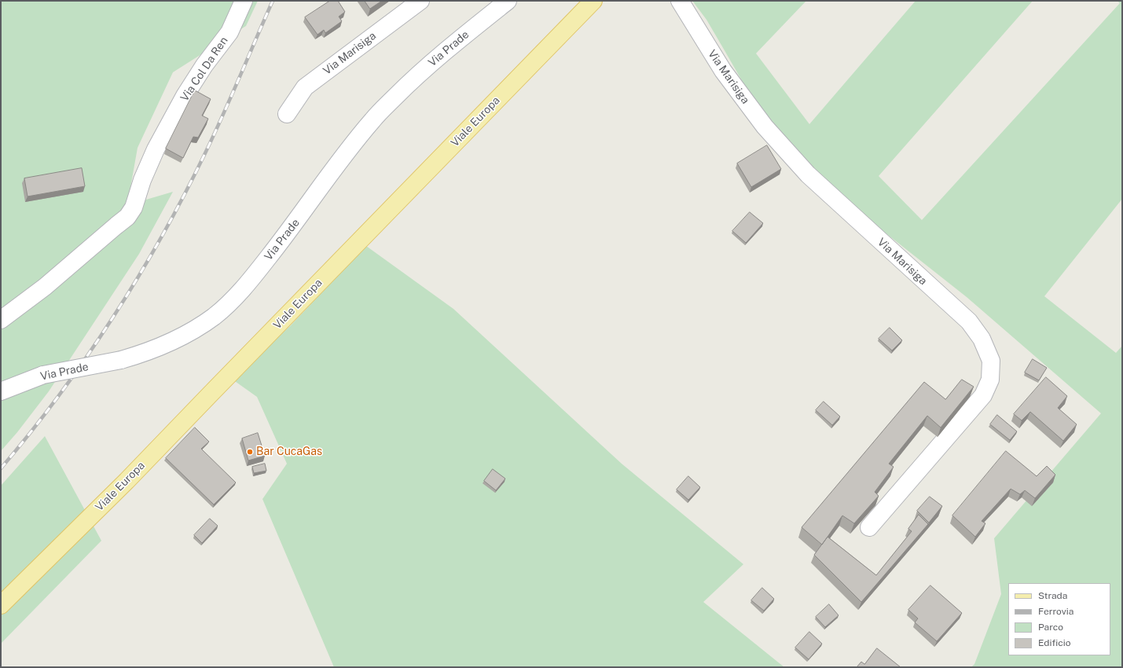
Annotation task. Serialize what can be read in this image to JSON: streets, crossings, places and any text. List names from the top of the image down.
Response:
{
  "streets": {
    "main road": ["Viale Europa"],
    "street": ["Via Prade", "Via Marisiga", "Via Col Da Ren"]
  },
  "places": ["Bar CucaGas"],
  "legend": [
    "Strada",
    "Ferrovia",
    "Parco",
    "Edificio"
  ]
}
